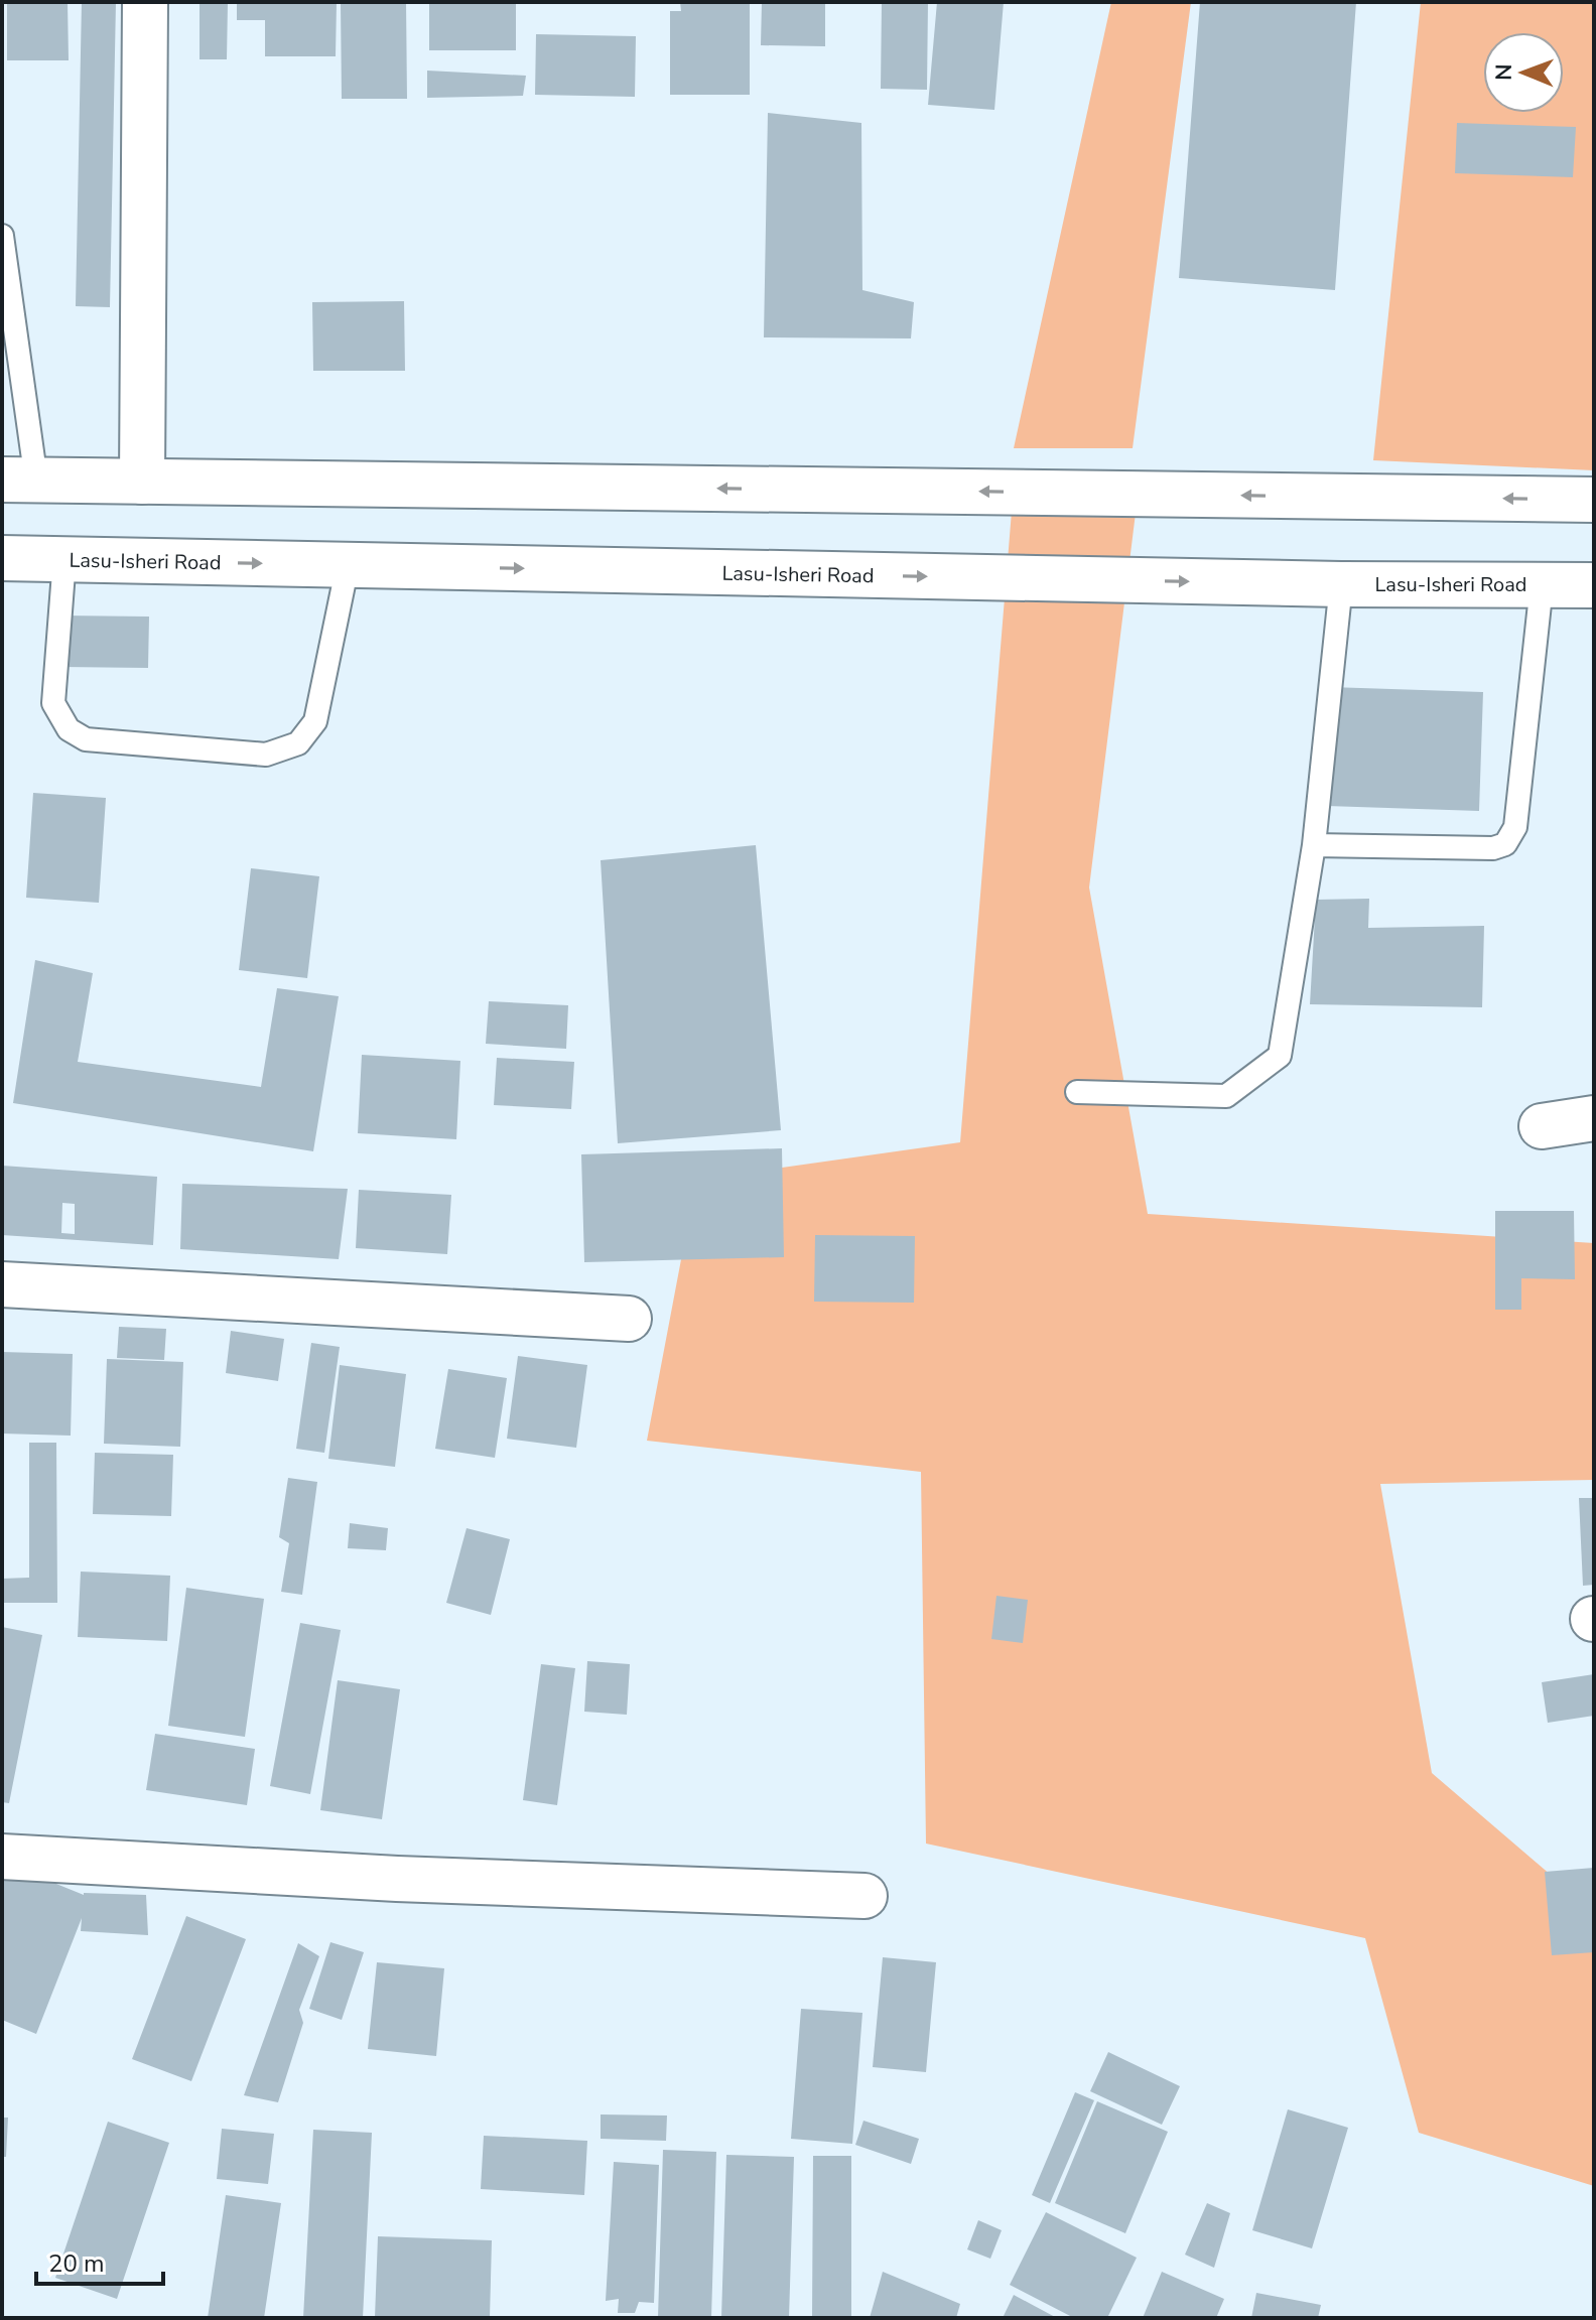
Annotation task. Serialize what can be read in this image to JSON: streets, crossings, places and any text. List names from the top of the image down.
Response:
{
  "streets": {
    "main road": ["Lasu-Isheri Road"]
  },
  "scale_bar": "20 m",
  "north": "left"
}
